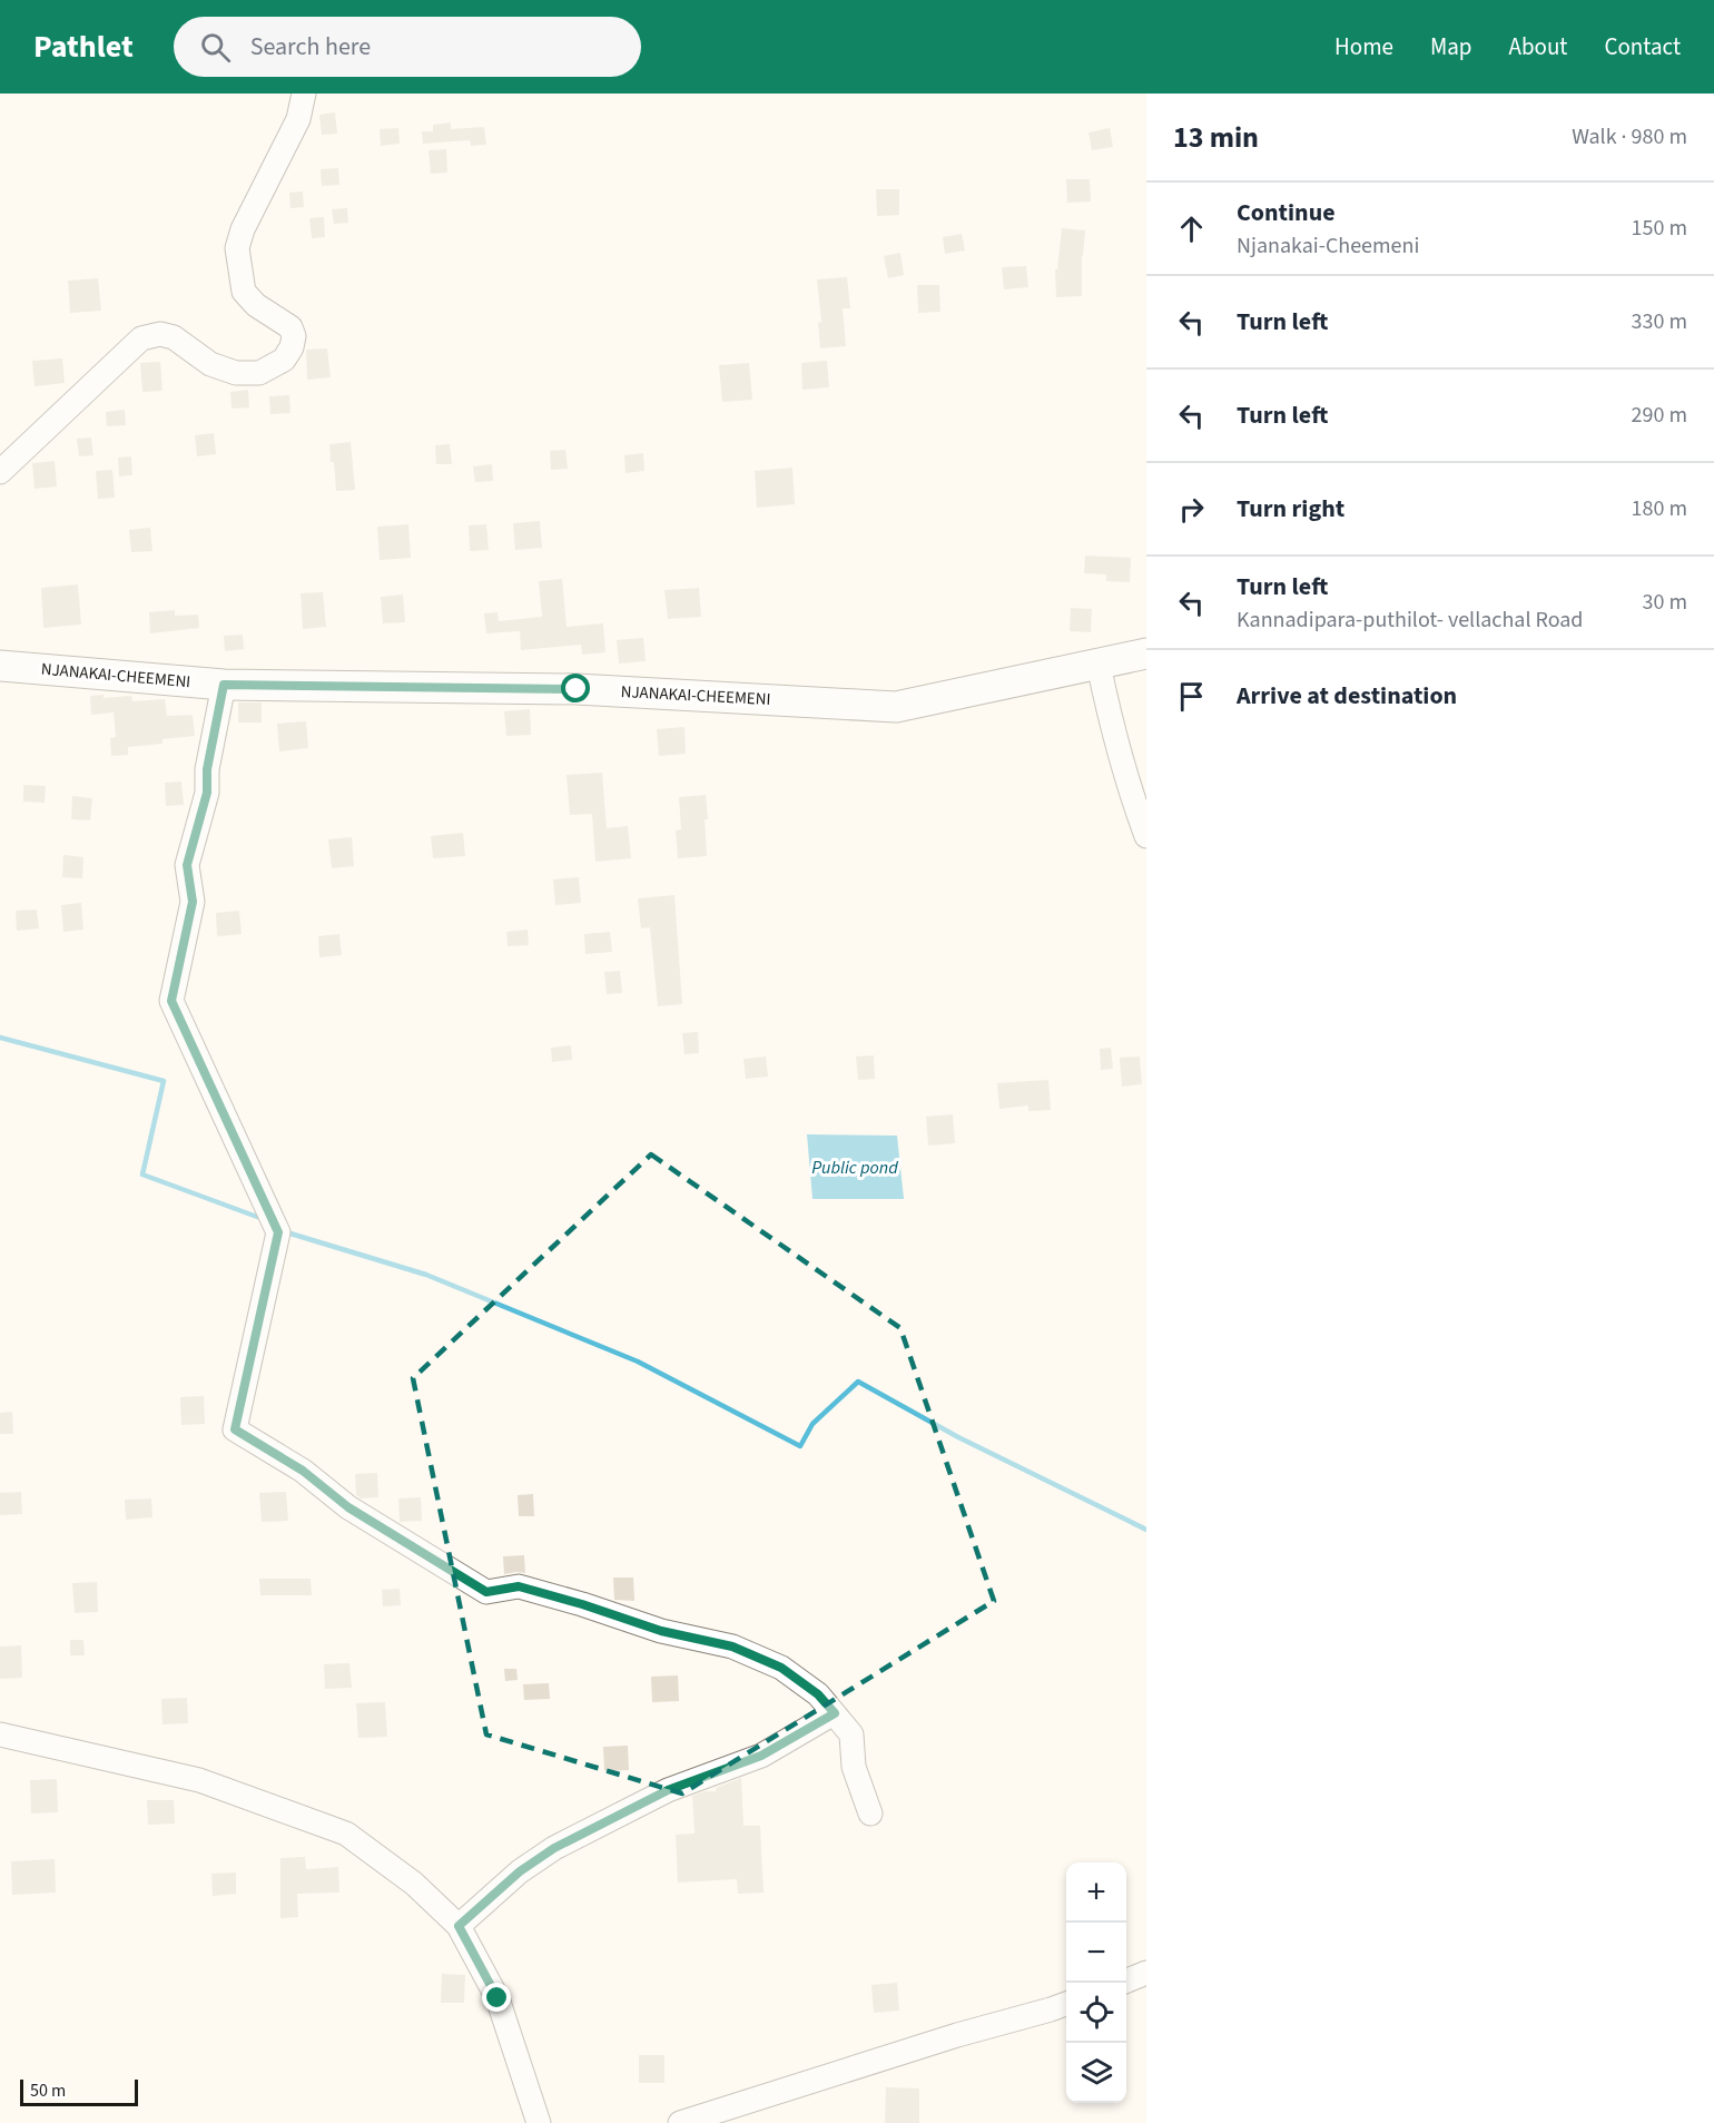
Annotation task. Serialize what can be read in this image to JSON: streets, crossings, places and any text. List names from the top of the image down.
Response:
{
  "streets": {
    "main road": ["NJANAKAI-CHEEMENI"]
  },
  "water": ["Public pond"],
  "scale_bar": "50 m",
  "page": {
    "header": "Pathlet",
    "search": "Search here",
    "nav": [
      "Home",
      "Map",
      "About",
      "Contact"
    ],
    "heading": ["13 min", "Walk · 980 m"],
    "list": [
      ["Continue", "Njanakai-Cheemeni", "150 m"],
      ["Turn left", "330 m"],
      ["Turn left", "290 m"],
      ["Turn right", "180 m"],
      ["Turn left", "Kannadipara-puthilot- vellachal Road", "30 m"],
      "Arrive at destination"
    ],
    "map_buttons": ["+", "−"],
    "scale": "50 m"
  }
}
